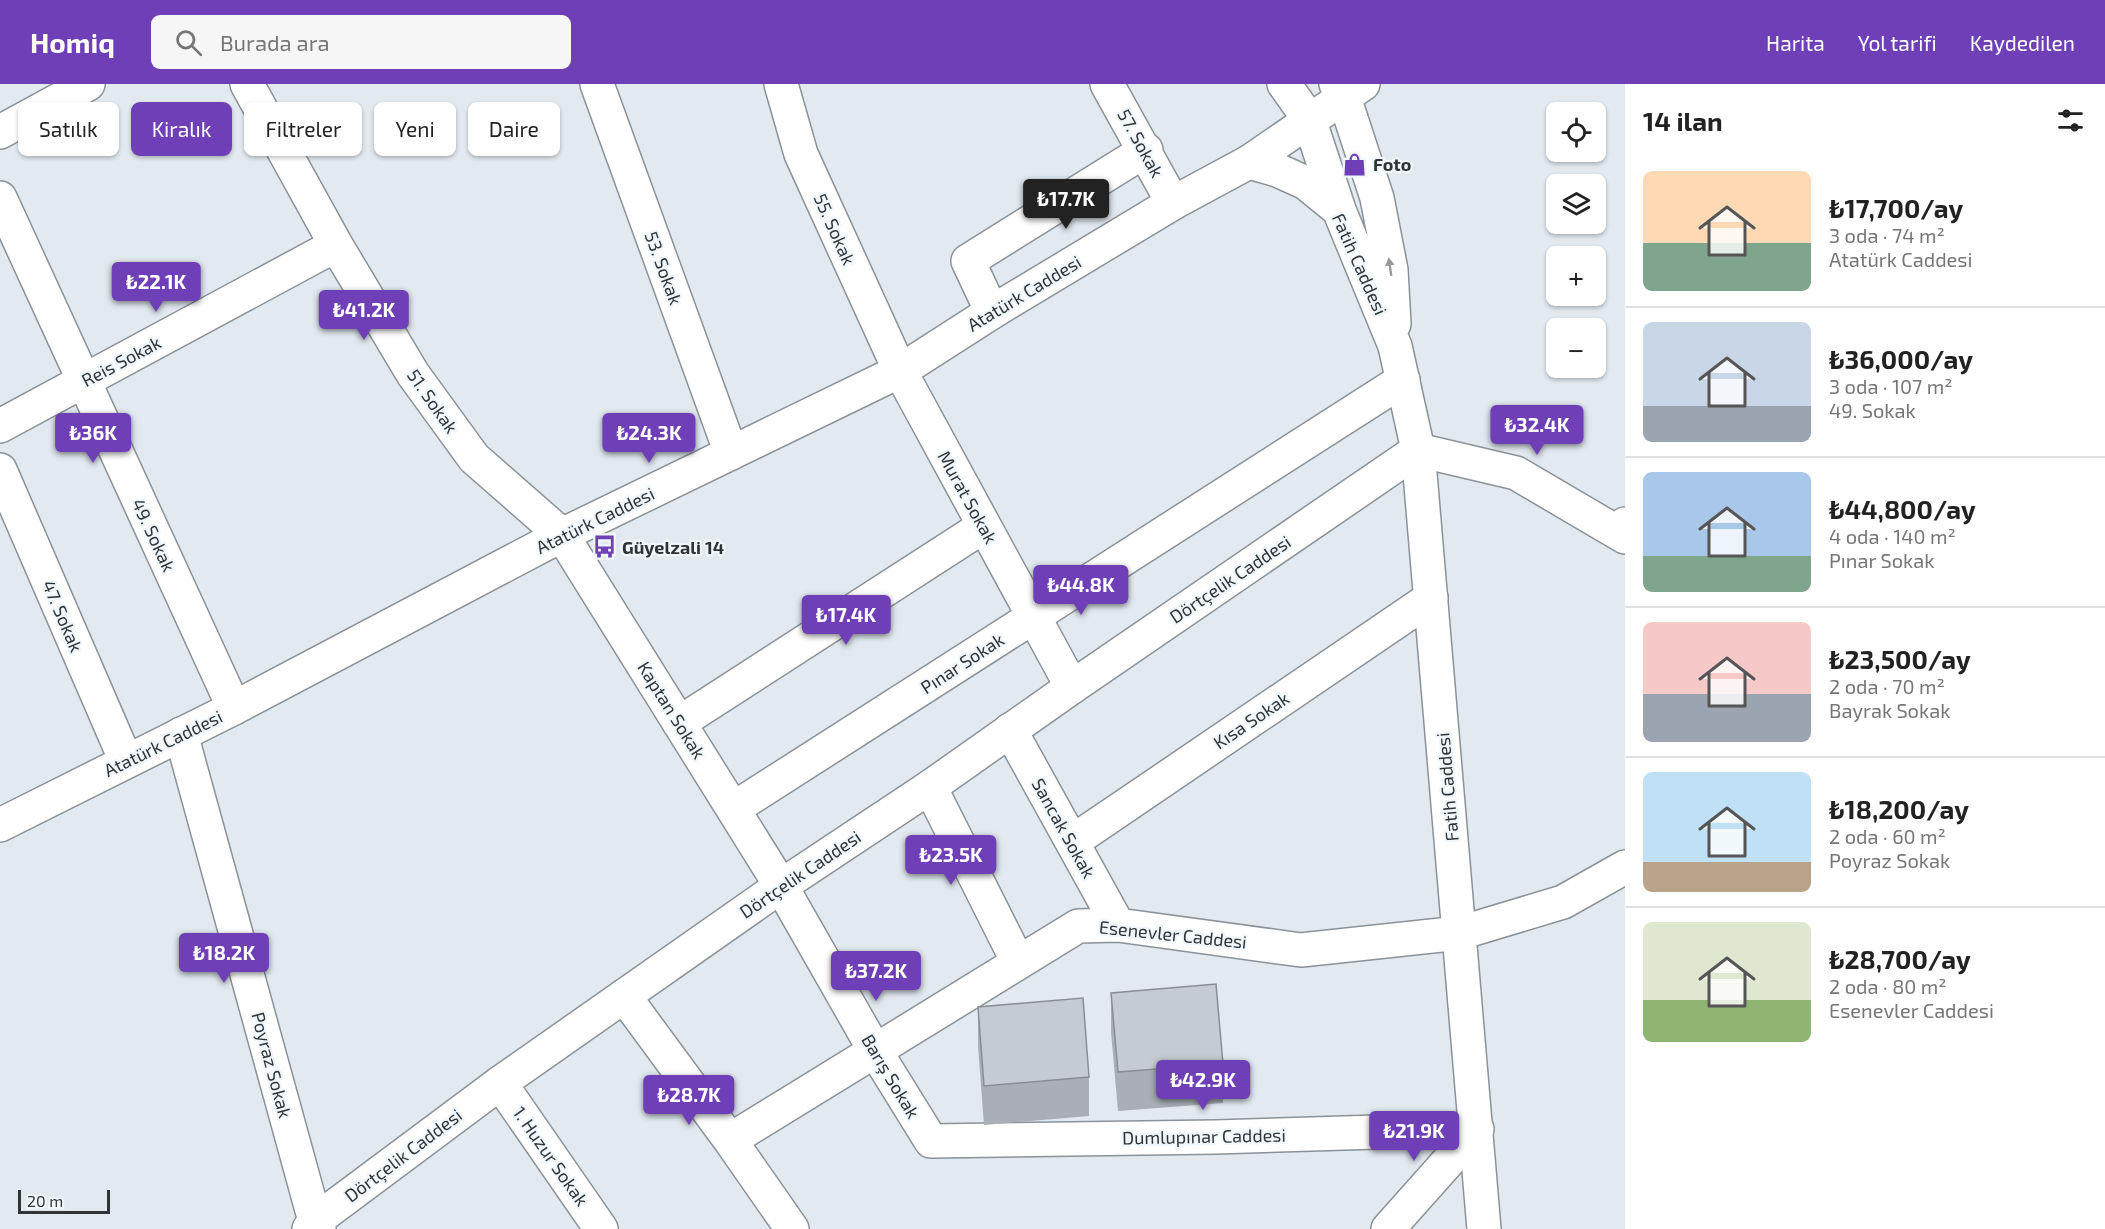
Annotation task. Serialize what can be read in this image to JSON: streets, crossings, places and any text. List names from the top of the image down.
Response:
{
  "streets": {
    "street": [
      "57. Sokak",
      "55. Sokak",
      "Fatih Caddesi",
      "53. Sokak",
      "Atatürk Caddesi",
      "Reis Sokak",
      "51. Sokak",
      "Murat Sokak",
      "49. Sokak",
      "Dörtçelik Caddesi",
      "47. Sokak",
      "Pınar Sokak",
      "Kaptan Sokak",
      "Kısa Sokak",
      "Sancak Sokak",
      "Esenevler Caddesi",
      "Poyraz Sokak",
      "Barış Sokak",
      "Dumlupınar Caddesi",
      "1. Huzur Sokak"
    ]
  },
  "crossings": [
    ["57. Sokak", "Atatürk Caddesi"],
    ["55. Sokak", "Atatürk Caddesi"],
    ["55. Sokak", "Murat Sokak"],
    ["Fatih Caddesi", "Atatürk Caddesi"],
    ["Fatih Caddesi", "Dörtçelik Caddesi"],
    ["Fatih Caddesi", "Pınar Sokak"],
    ["Fatih Caddesi", "Kısa Sokak"],
    ["Fatih Caddesi", "Esenevler Caddesi"],
    ["Fatih Caddesi", "Dumlupınar Caddesi"],
    ["53. Sokak", "Atatürk Caddesi"],
    ["Atatürk Caddesi", "51. Sokak"],
    ["Atatürk Caddesi", "Murat Sokak"],
    ["Atatürk Caddesi", "49. Sokak"],
    ["Atatürk Caddesi", "47. Sokak"],
    ["Atatürk Caddesi", "Kaptan Sokak"],
    ["Atatürk Caddesi", "Poyraz Sokak"],
    ["Reis Sokak", "51. Sokak"],
    ["Reis Sokak", "49. Sokak"],
    ["51. Sokak", "Kaptan Sokak"],
    ["Murat Sokak", "Dörtçelik Caddesi"],
    ["Murat Sokak", "Pınar Sokak"],
    ["Dörtçelik Caddesi", "Kaptan Sokak"],
    ["Dörtçelik Caddesi", "Sancak Sokak"],
    ["Dörtçelik Caddesi", "Poyraz Sokak"],
    ["Dörtçelik Caddesi", "Barış Sokak"],
    ["Dörtçelik Caddesi", "1. Huzur Sokak"],
    ["Pınar Sokak", "Kaptan Sokak"],
    ["Kaptan Sokak", "Barış Sokak"],
    ["Kısa Sokak", "Sancak Sokak"],
    ["Sancak Sokak", "Esenevler Caddesi"],
    ["Esenevler Caddesi", "Barış Sokak"],
    ["Barış Sokak", "Dumlupınar Caddesi"]
  ],
  "places": {
    "shop": ["Foto"],
    "bus stop": ["Güyelzali 14"]
  },
  "scale_bar": "20 m",
  "page": {
    "header": "Homiq",
    "search": "Burada ara",
    "nav": ["Harita", "Yol tarifi", "Kaydedilen"],
    "heading": "14 ilan",
    "map_buttons": ["+", "−"],
    "chip": [
      "Satılık",
      "Kiralık",
      "Filtreler",
      "Yeni",
      "Daire"
    ],
    "list": [
      {
        "name": "₺17,700/ay",
        "note": "3 oda · 74 m² · Atatürk Caddesi"
      },
      {
        "name": "₺36,000/ay",
        "note": "3 oda · 107 m² · 49. Sokak"
      },
      {
        "name": "₺44,800/ay",
        "note": "4 oda · 140 m² · Pınar Sokak"
      },
      {
        "name": "₺23,500/ay",
        "note": "2 oda · 70 m² · Bayrak Sokak"
      },
      {
        "name": "₺18,200/ay",
        "note": "2 oda · 60 m² · Poyraz Sokak"
      },
      {
        "name": "₺28,700/ay",
        "note": "2 oda · 80 m² · Esenevler Caddesi"
      }
    ],
    "price": [
      "₺17.7K",
      "₺22.1K",
      "₺41.2K",
      "₺32.4K",
      "₺36K",
      "₺24.3K",
      "₺44.8K",
      "₺17.4K",
      "₺23.5K",
      "₺18.2K",
      "₺37.2K",
      "₺42.9K",
      "₺28.7K",
      "₺21.9K"
    ],
    "scale": "20 m"
  }
}
